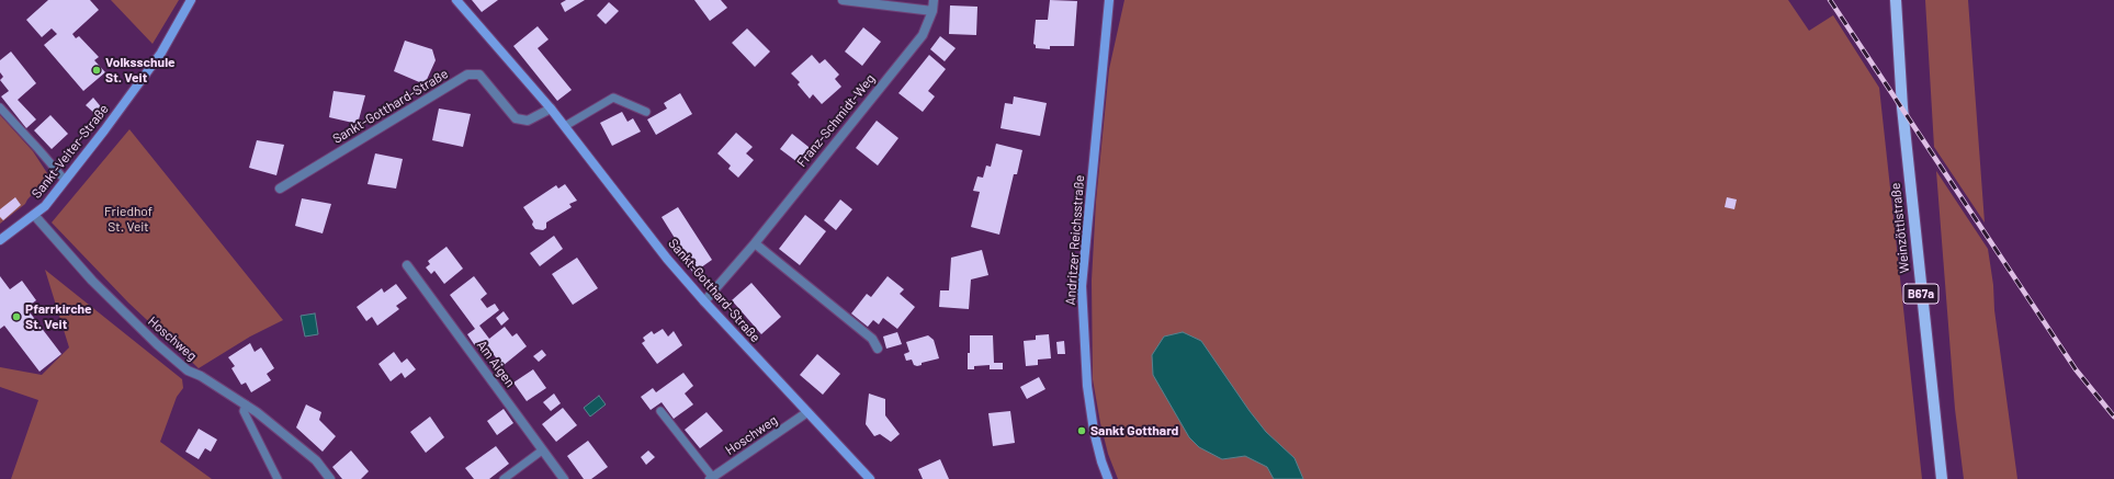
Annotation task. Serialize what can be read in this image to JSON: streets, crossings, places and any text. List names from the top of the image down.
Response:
{
  "streets": {
    "main road": ["Weinzöttlstraße", "B67a"],
    "street": [
      "Sankt-Gotthard-Straße",
      "Franz-Schmidt-Weg",
      "Sankt-Veiter-Straße",
      "Andritzer Reichsstraße",
      "Hoschweg",
      "Am Aigen"
    ]
  },
  "crossings": [
    ["Sankt-Gotthard-Straße", "Franz-Schmidt-Weg"],
    ["Sankt-Gotthard-Straße", "Hoschweg"],
    ["Sankt-Veiter-Straße", "Hoschweg"]
  ],
  "parks": ["Friedhof St. Veit"],
  "places": ["Volksschule St. Veit", "Pfarrkirche St. Veit", "Sankt Gotthard"]
}
